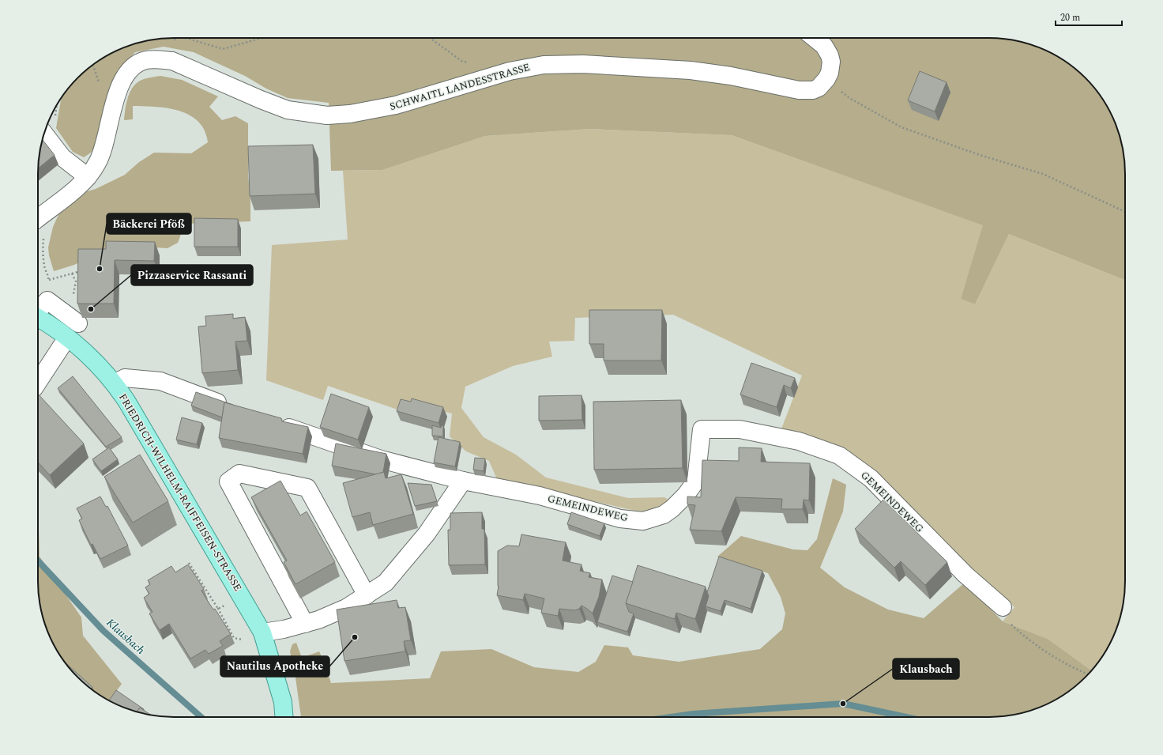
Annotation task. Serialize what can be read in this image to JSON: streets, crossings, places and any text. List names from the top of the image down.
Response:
{
  "streets": {
    "main road": ["FRIEDRICH-WILHELM-RAIFFEISEN-STRASSE"],
    "street": ["SCHWAITL LANDESSTRASSE", "GEMEINDEWEG"]
  },
  "water": ["Klausbach"],
  "places": [
    "Bäckerei Pföß",
    "Pizzaservice Rassanti",
    "Nautilus Apotheke",
    "Klausbach"
  ],
  "scale_bar": "20 m"
}
